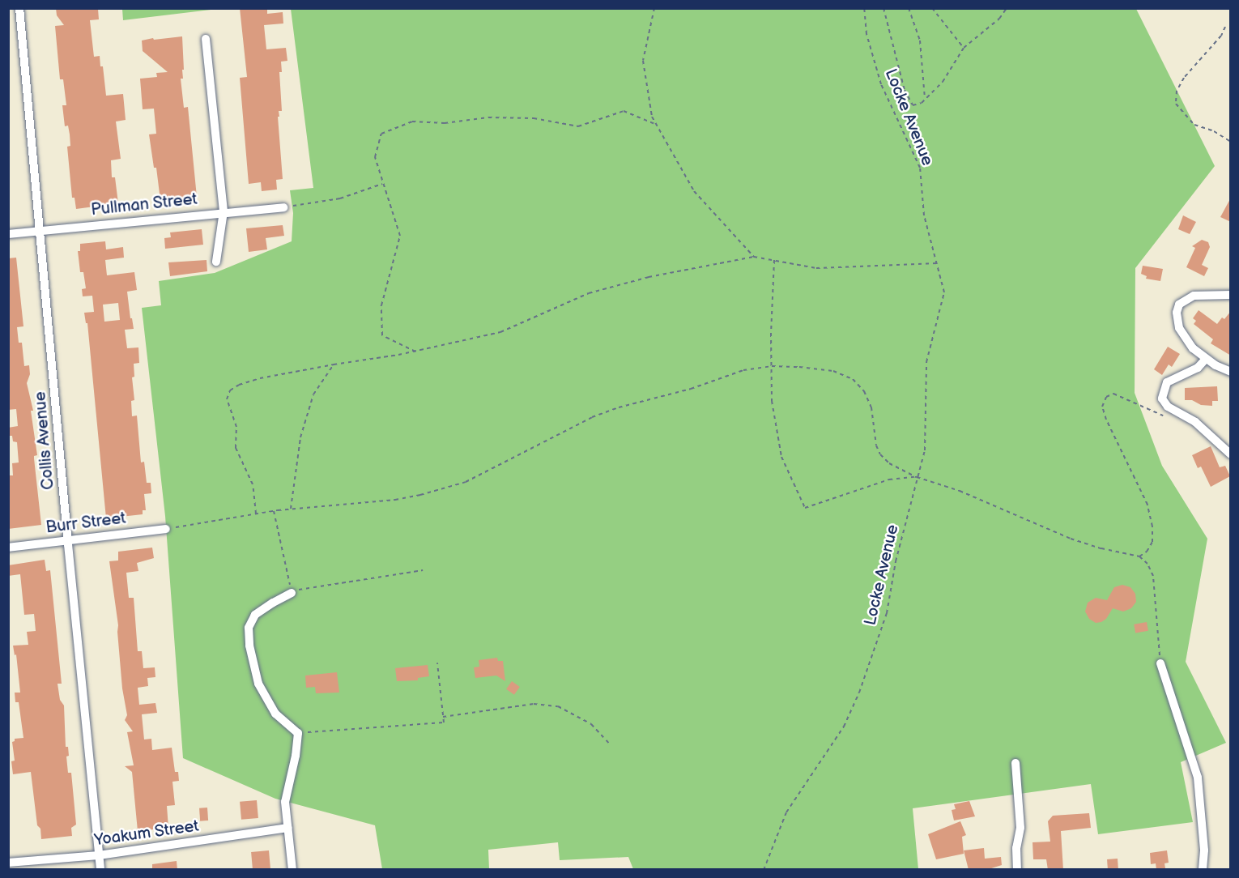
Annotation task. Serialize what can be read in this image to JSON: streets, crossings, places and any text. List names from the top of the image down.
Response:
{
  "streets": {
    "street": [
      "Pullman Street",
      "Collis Avenue",
      "Burr Street",
      "Yoakum Street"
    ],
    "path": ["Locke Avenue"]
  },
  "crossings": [
    ["Pullman Street", "Collis Avenue"],
    ["Collis Avenue", "Burr Street"],
    ["Collis Avenue", "Yoakum Street"]
  ]
}
